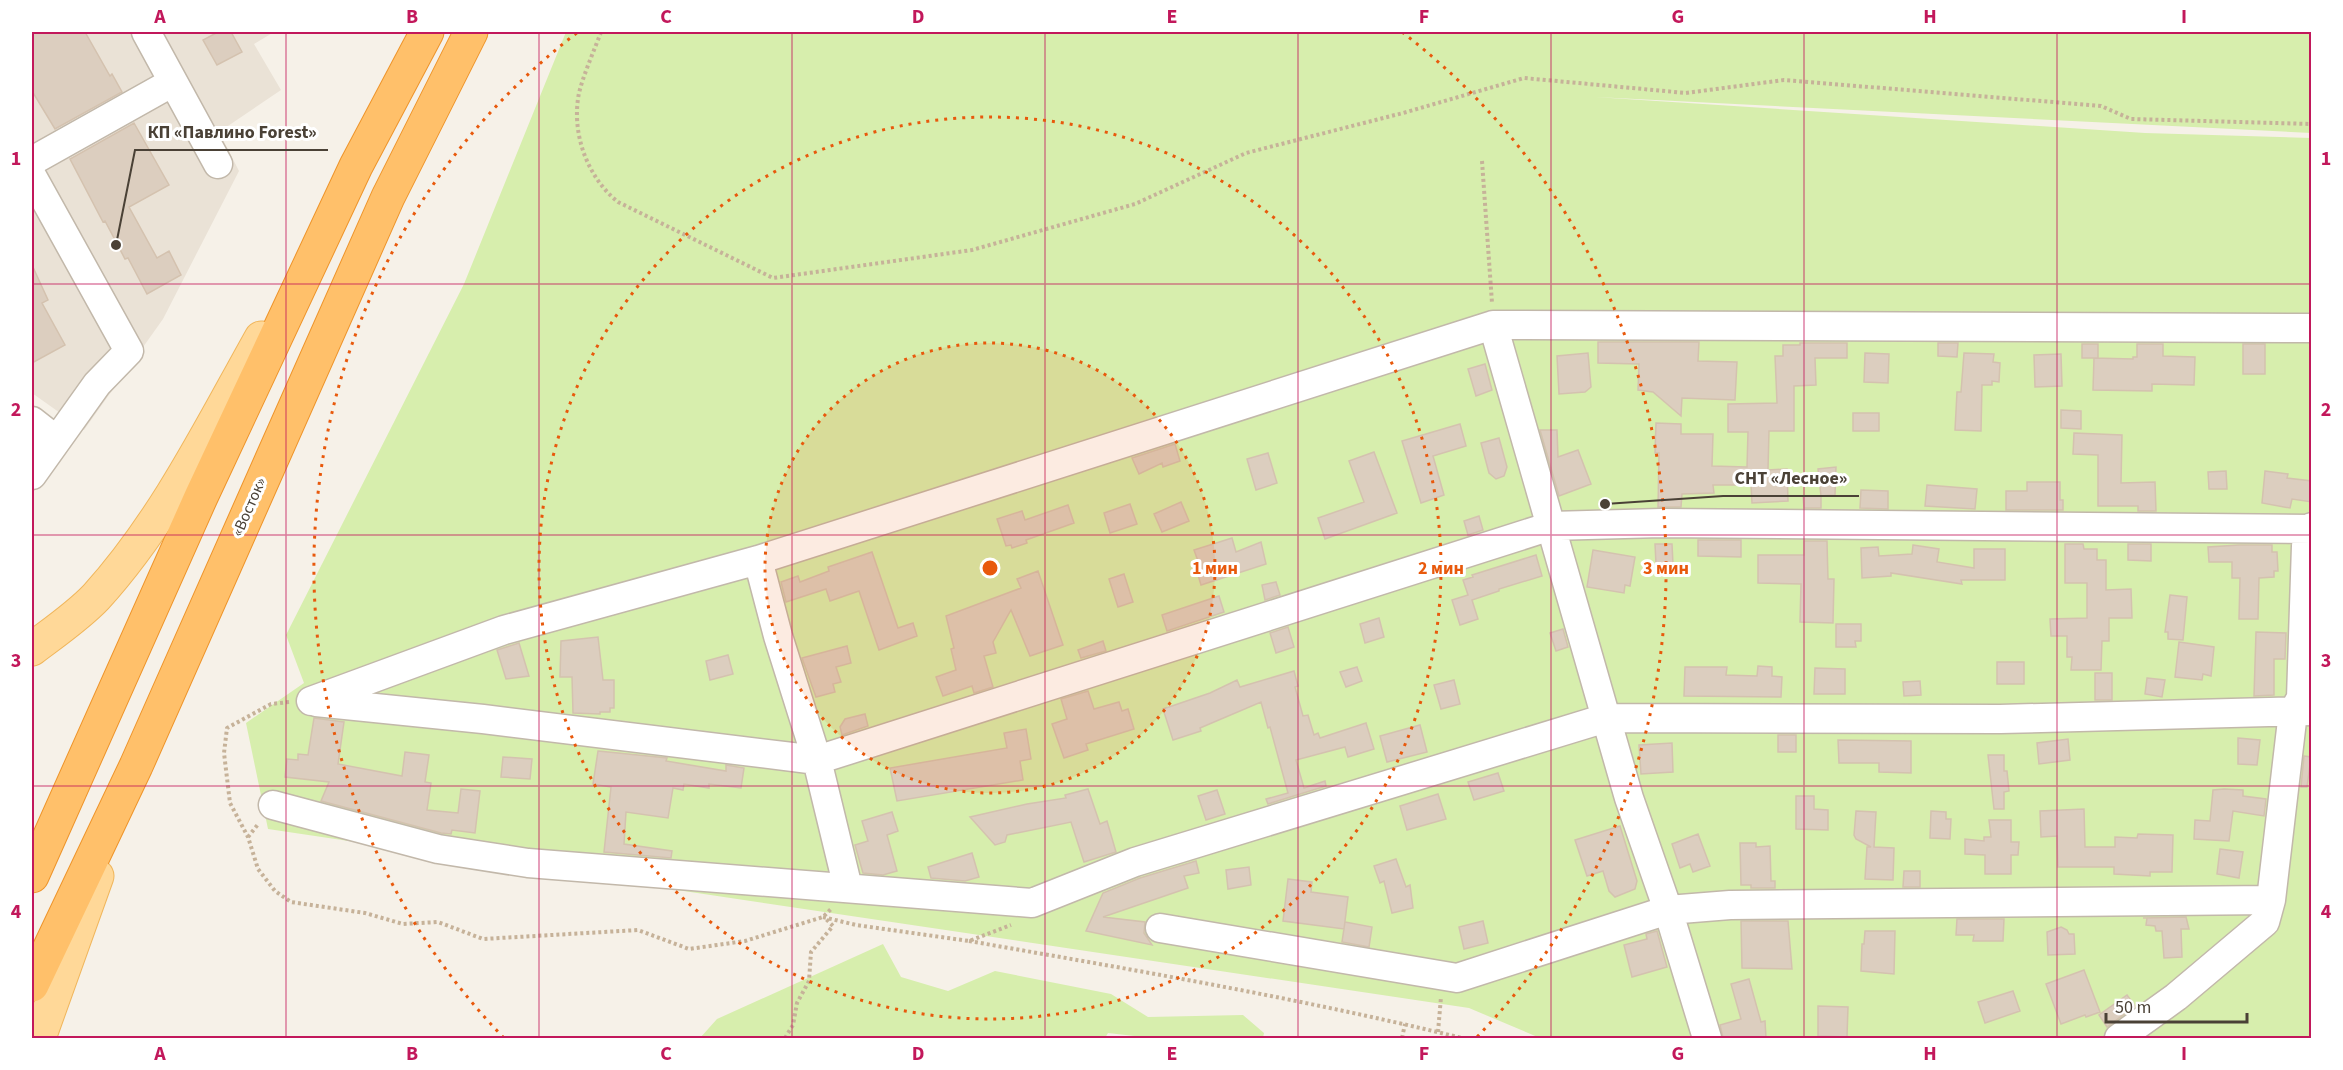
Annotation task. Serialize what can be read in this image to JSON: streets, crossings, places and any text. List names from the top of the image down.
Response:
{
  "streets": {
    "highway": ["«Восток»"]
  },
  "places": ["КП «Павлино Forest»", "СНТ «Лесное»"],
  "scale_bar": "50 m",
  "grid": {
    "columns": [
      "A",
      "B",
      "C",
      "D",
      "E",
      "F",
      "G",
      "H",
      "I"
    ],
    "rows": [
      "1",
      "2",
      "3",
      "4"
    ]
  },
  "rings": ["1 мин", "2 мин", "3 мин"]
}
